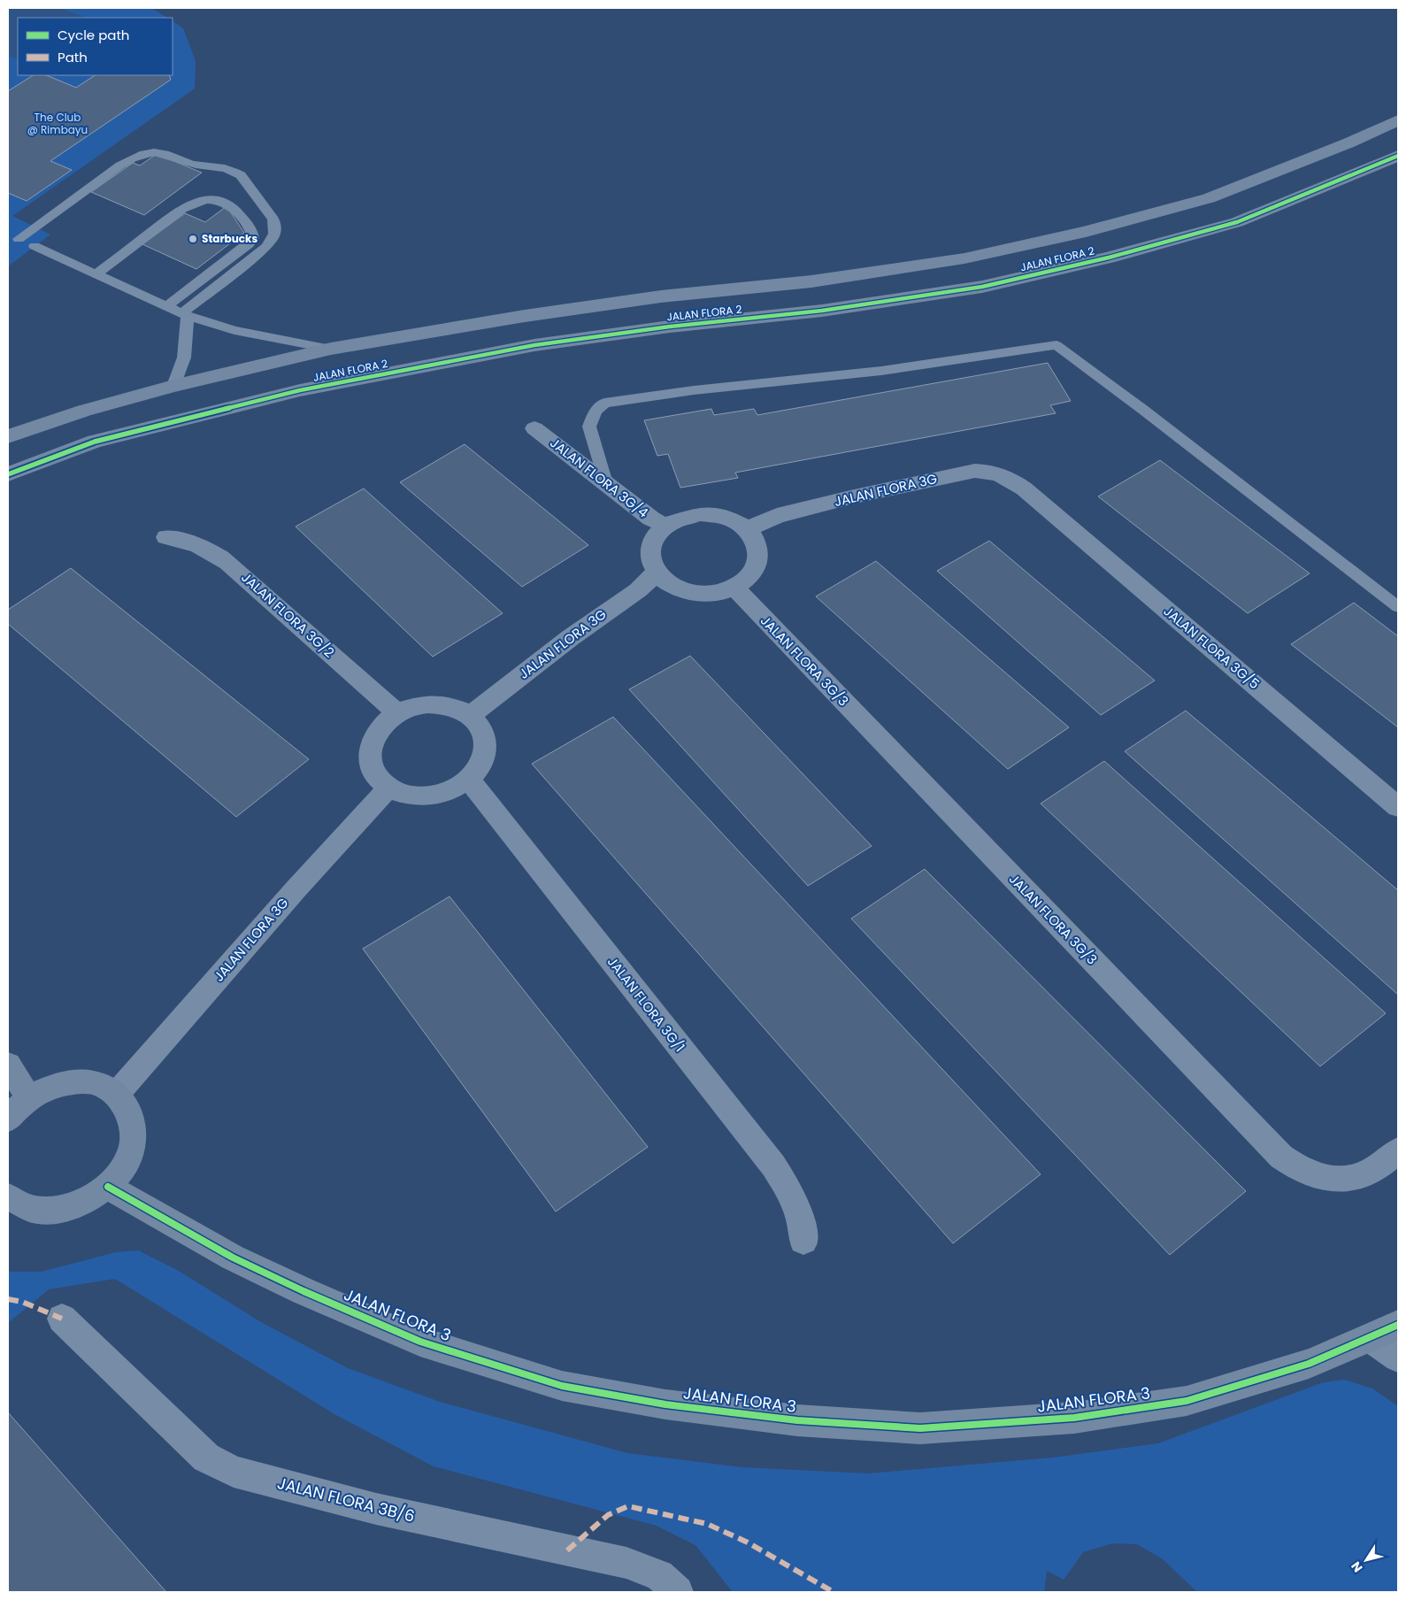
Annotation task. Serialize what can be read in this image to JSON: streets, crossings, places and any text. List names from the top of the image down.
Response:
{
  "streets": {
    "street": [
      "JALAN FLORA 2",
      "JALAN FLORA 3G/4",
      "JALAN FLORA 3G",
      "JALAN FLORA 3G/2",
      "JALAN FLORA 3G/5",
      "JALAN FLORA 3G/3",
      "JALAN FLORA 3G/1",
      "JALAN FLORA 3",
      "JALAN FLORA 3B/6"
    ]
  },
  "crossings": [
    ["JALAN FLORA 3G/4", "JALAN FLORA 3G"],
    ["JALAN FLORA 3G/4", "JALAN FLORA 3G/3"],
    ["JALAN FLORA 3G", "JALAN FLORA 3G/2"],
    ["JALAN FLORA 3G", "JALAN FLORA 3G/5"],
    ["JALAN FLORA 3G", "JALAN FLORA 3G/3"],
    ["JALAN FLORA 3G", "JALAN FLORA 3G/1"],
    ["JALAN FLORA 3G/2", "JALAN FLORA 3G/1"]
  ],
  "parks": ["The Club @ Rimbayu"],
  "places": ["Starbucks"],
  "legend": ["Cycle path", "Path"],
  "north": "bottom left"
}
